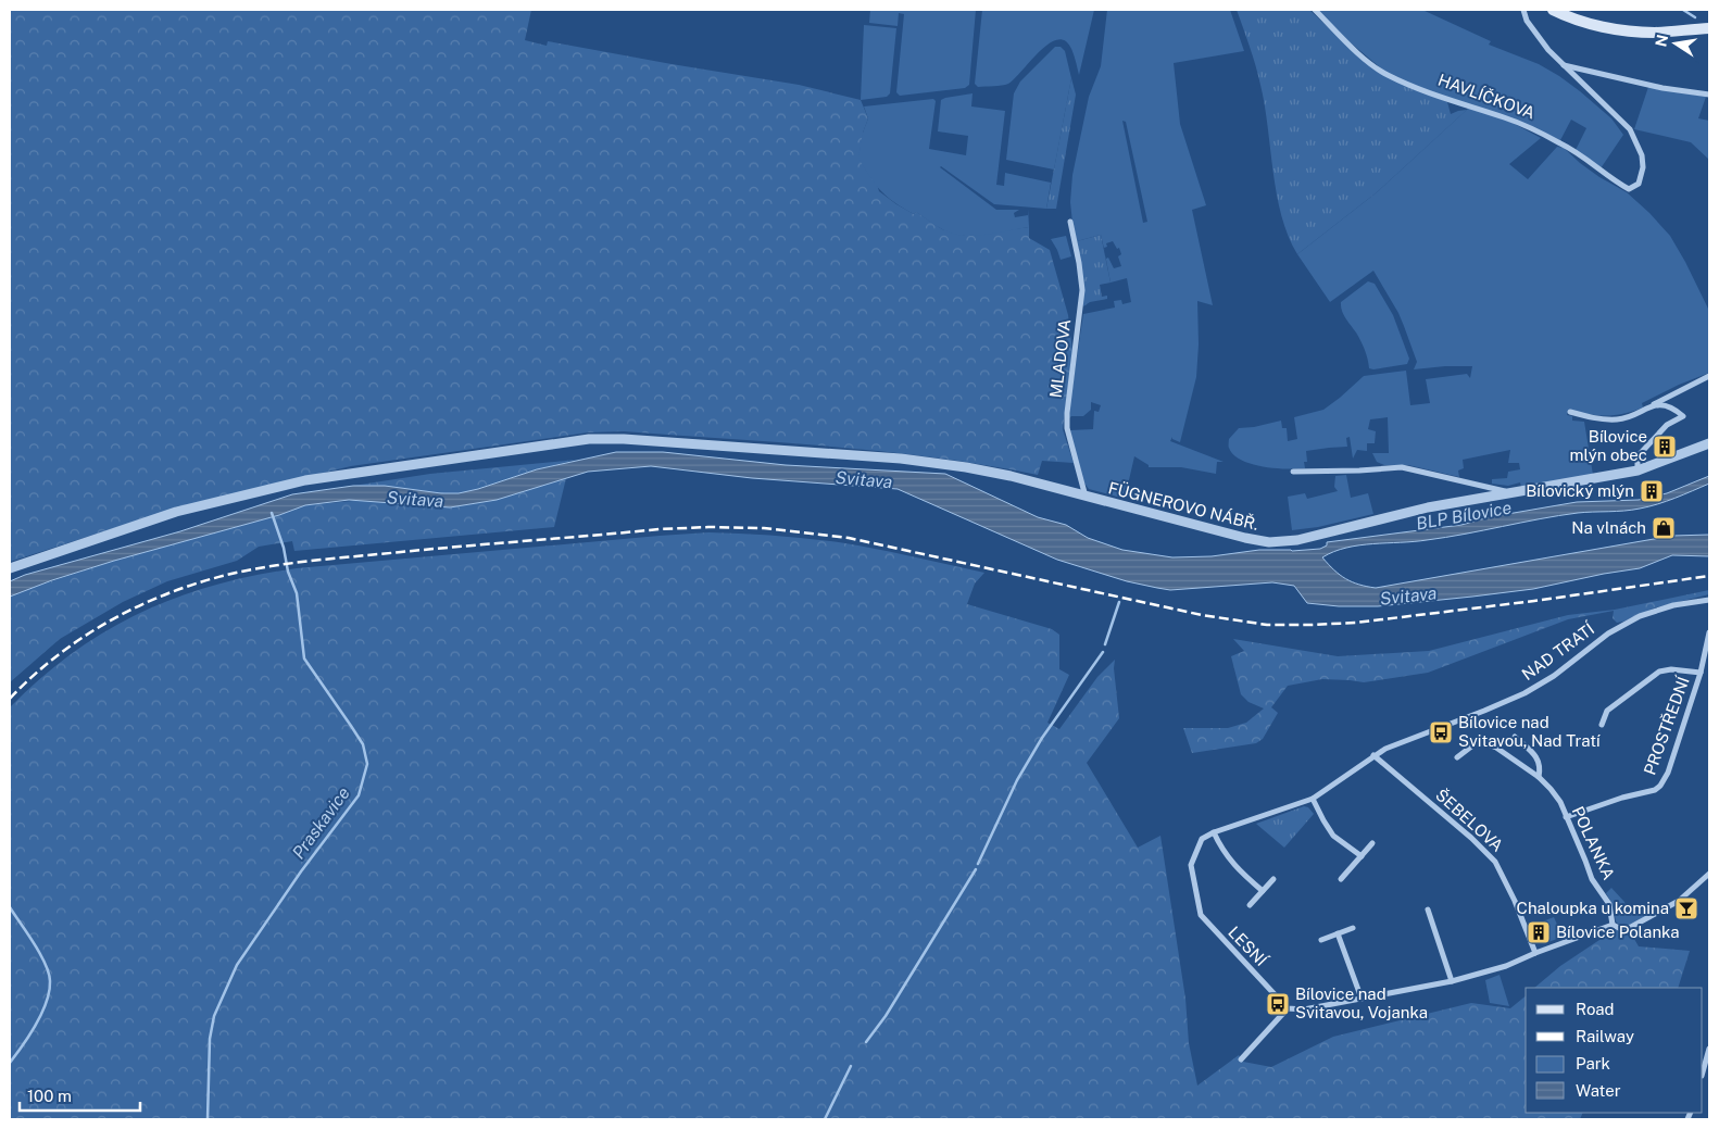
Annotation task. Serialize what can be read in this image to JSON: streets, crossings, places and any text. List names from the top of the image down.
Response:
{
  "streets": {
    "street": [
      "HAVLÍČKOVA",
      "MLADOVA",
      "FÜGNEROVO NÁBŘ.",
      "NAD TRATÍ",
      "PROSTŘEDNÍ",
      "ŠEBELOVA",
      "POLANKA",
      "LESNÍ"
    ]
  },
  "crossings": [
    ["MLADOVA", "FÜGNEROVO NÁBŘ."],
    ["NAD TRATÍ", "ŠEBELOVA"],
    ["NAD TRATÍ", "LESNÍ"],
    ["PROSTŘEDNÍ", "POLANKA"]
  ],
  "water": ["Svitava", "BLP Bílovice", "Praskavice"],
  "places": {
    "building": ["Bílovice mlýn obec", "Bílovický mlýn", "Bílovice Polanka"],
    "shop": ["Na vlnách"],
    "bus stop": ["Bílovice nad Svitavou, Nad Tratí", "Bílovice nad Svitavou, Vojanka"],
    "bar": ["Chaloupka u komina"]
  },
  "legend": [
    "Road",
    "Railway",
    "Park",
    "Water"
  ],
  "scale_bar": "100 m",
  "north": "left"
}
